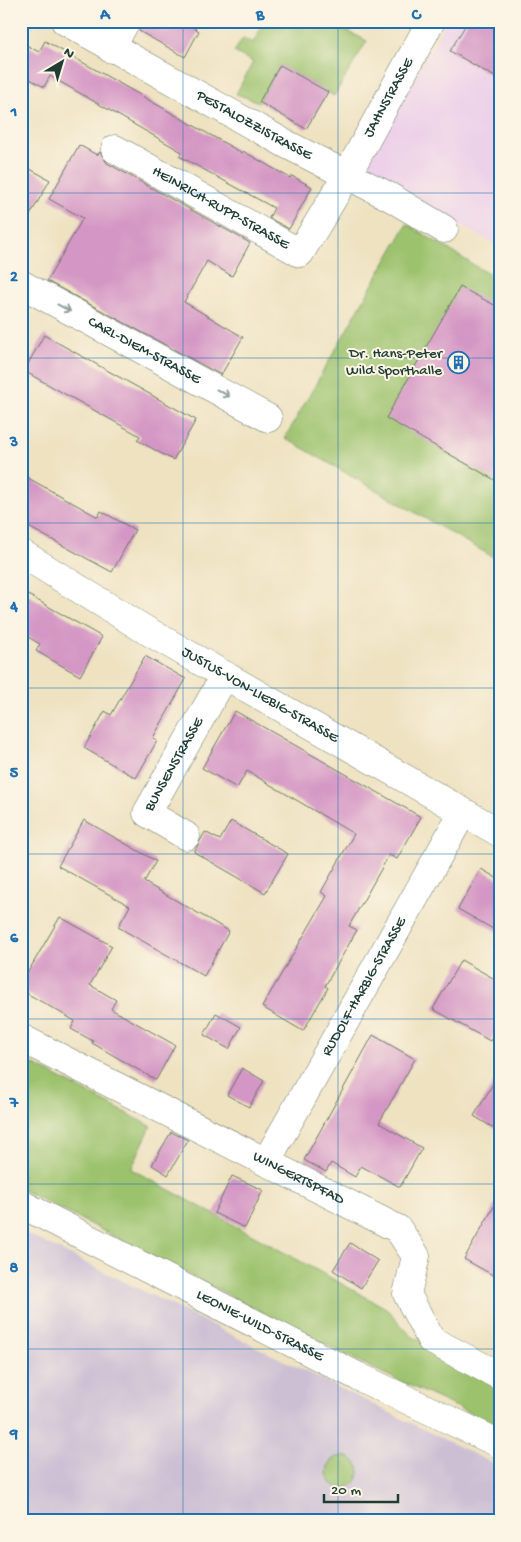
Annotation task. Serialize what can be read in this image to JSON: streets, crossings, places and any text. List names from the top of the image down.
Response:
{
  "streets": {
    "street": [
      "JAHNSTRASSE",
      "PESTALOZZISTRASSE",
      "HEINRICH-RUPP-STRASSE",
      "CARL-DIEM-STRASSE",
      "JUSTUS-VON-LIEBIG-STRASSE",
      "BUNSENSTRASSE",
      "RUDOLF-HARBIG-STRASSE",
      "WINGERTSPFAD",
      "LEONIE-WILD-STRASSE"
    ]
  },
  "crossings": [
    ["JAHNSTRASSE", "PESTALOZZISTRASSE"],
    ["JAHNSTRASSE", "HEINRICH-RUPP-STRASSE"],
    ["PESTALOZZISTRASSE", "HEINRICH-RUPP-STRASSE"],
    ["JUSTUS-VON-LIEBIG-STRASSE", "BUNSENSTRASSE"],
    ["JUSTUS-VON-LIEBIG-STRASSE", "RUDOLF-HARBIG-STRASSE"],
    ["RUDOLF-HARBIG-STRASSE", "WINGERTSPFAD"]
  ],
  "one_way": ["CARL-DIEM-STRASSE"],
  "places": {
    "building": ["Dr. Hans-Peter Wild Sporthalle"]
  },
  "scale_bar": "20 m",
  "north": "top right",
  "grid": {
    "columns": ["A", "B", "C"],
    "rows": [
      "1",
      "2",
      "3",
      "4",
      "5",
      "6",
      "7",
      "8",
      "9"
    ]
  }
}
